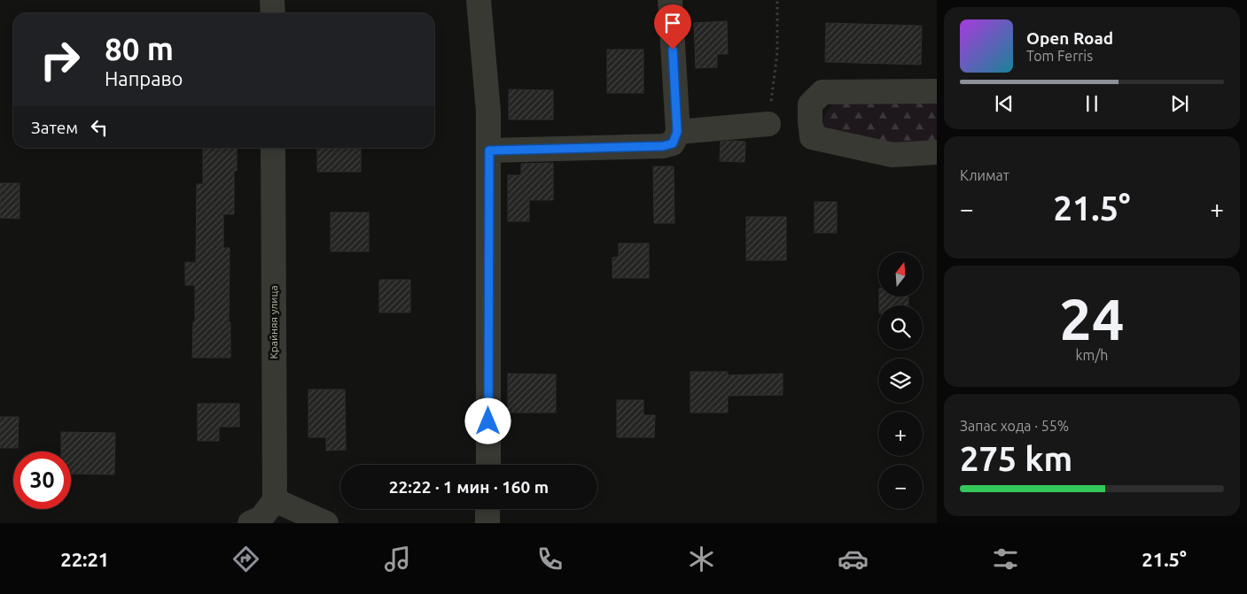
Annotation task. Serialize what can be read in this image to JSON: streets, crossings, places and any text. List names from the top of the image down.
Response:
{
  "streets": {
    "street": ["Крайняя улица"]
  },
  "north": "top",
  "page": {
    "turn": ["80 m", "Направо"],
    "song": ["Open Road", "Tom Ferris"],
    "then": "Затем",
    "tile": [
      "Климат",
      ["24", "km/h"],
      ["Запас хода · 55%", "275 km"]
    ],
    "heat": ["−", "21.5°", "+"],
    "map_buttons": ["+", "−"],
    "limit": "30",
    "trip": "22:22 · 1 мин · 160 m",
    "tabs": ["22:21", "21.5°"]
  }
}
